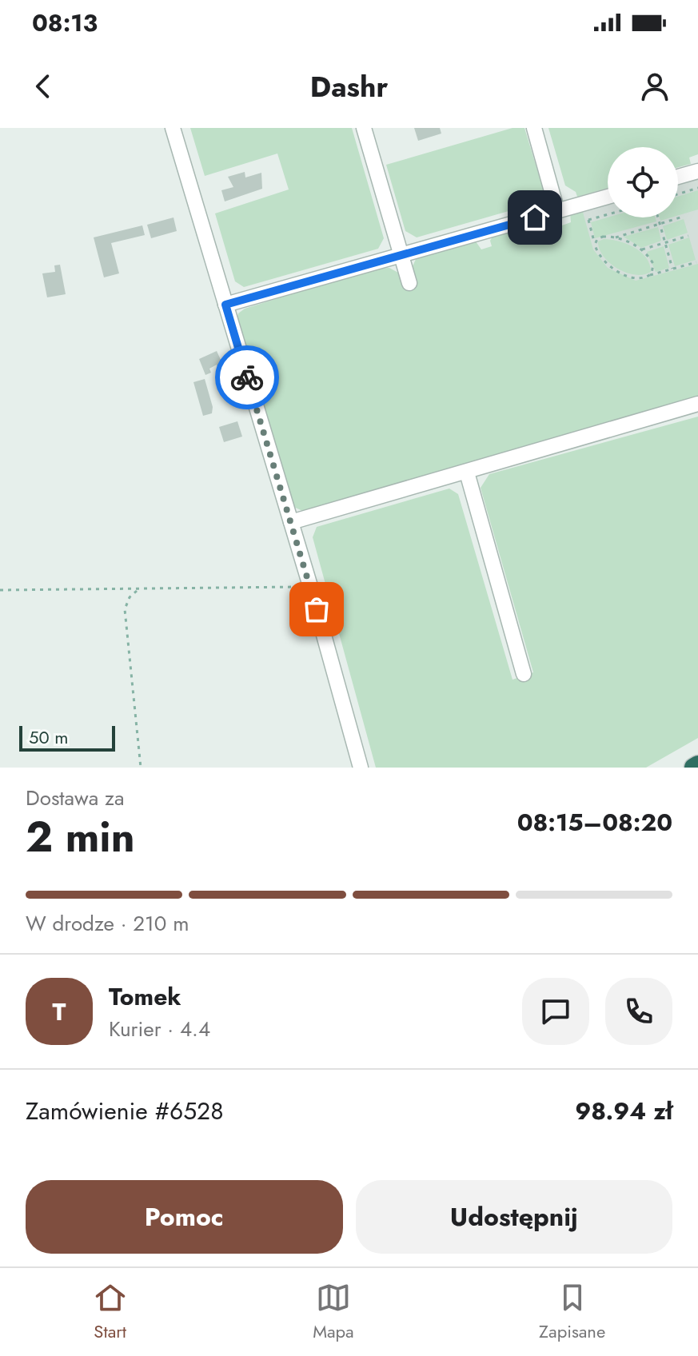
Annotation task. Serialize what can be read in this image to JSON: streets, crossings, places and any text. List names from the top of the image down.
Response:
{
  "scale_bar": "50 m",
  "page": {
    "status": "08:13",
    "header": "Dashr",
    "scale": "50 m",
    "heading": ["2 min", "Dostawa za", "08:15–08:20"],
    "panel": [
      "Tomek",
      "Kurier · 4.4",
      "Zamówienie #6528",
      "98.94 zł"
    ],
    "bar": "W drodze · 210 m",
    "round": "T",
    "buttons": ["Pomoc", "Udostępnij"],
    "tabs": ["Start", "Mapa", "Zapisane"]
  }
}
